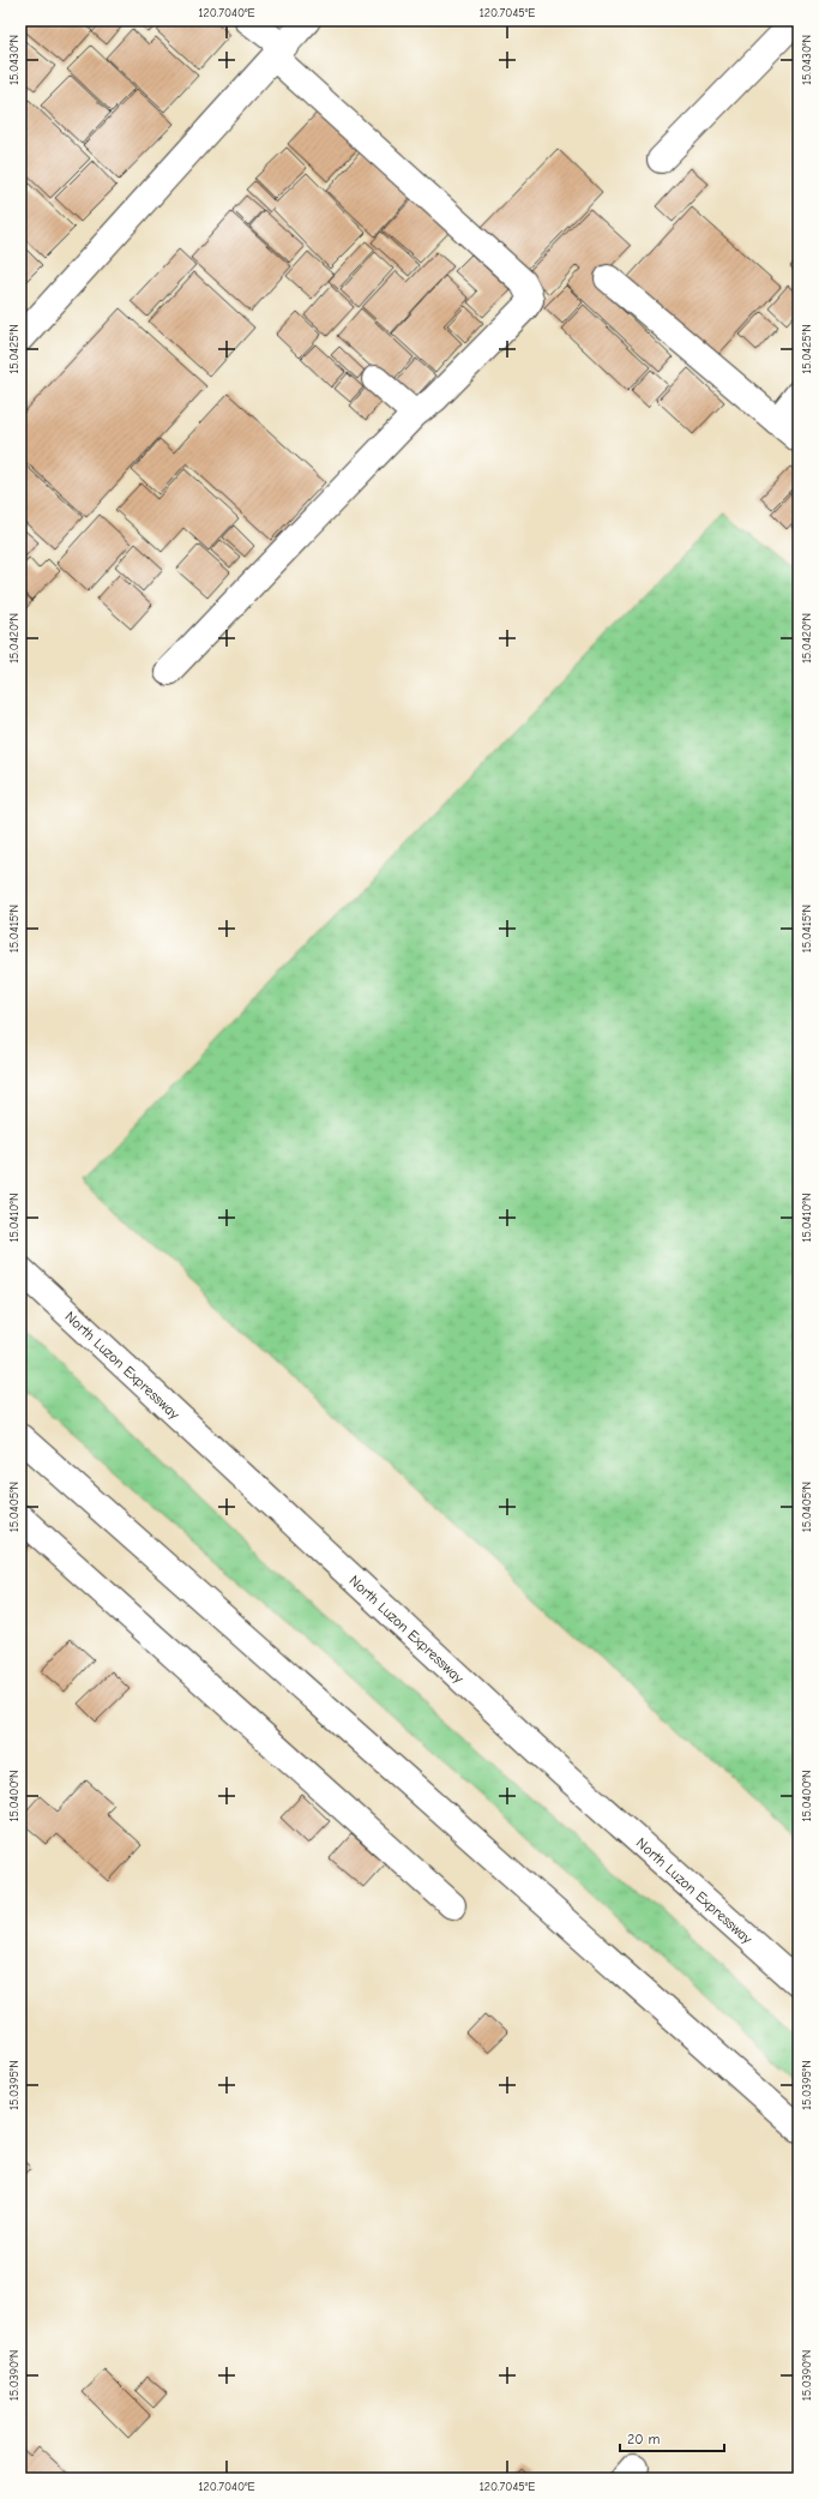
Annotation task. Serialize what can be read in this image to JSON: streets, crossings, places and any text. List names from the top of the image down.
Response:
{
  "streets": {
    "main road": ["North Luzon Expressway"]
  },
  "scale_bar": "20 m",
  "coordinates": [
    "120.7040°E",
    "120.7045°E",
    "15.0430°N",
    "15.0425°N",
    "15.0420°N",
    "15.0415°N",
    "15.0410°N",
    "15.0405°N",
    "15.0400°N",
    "15.0395°N",
    "15.0390°N"
  ]
}
